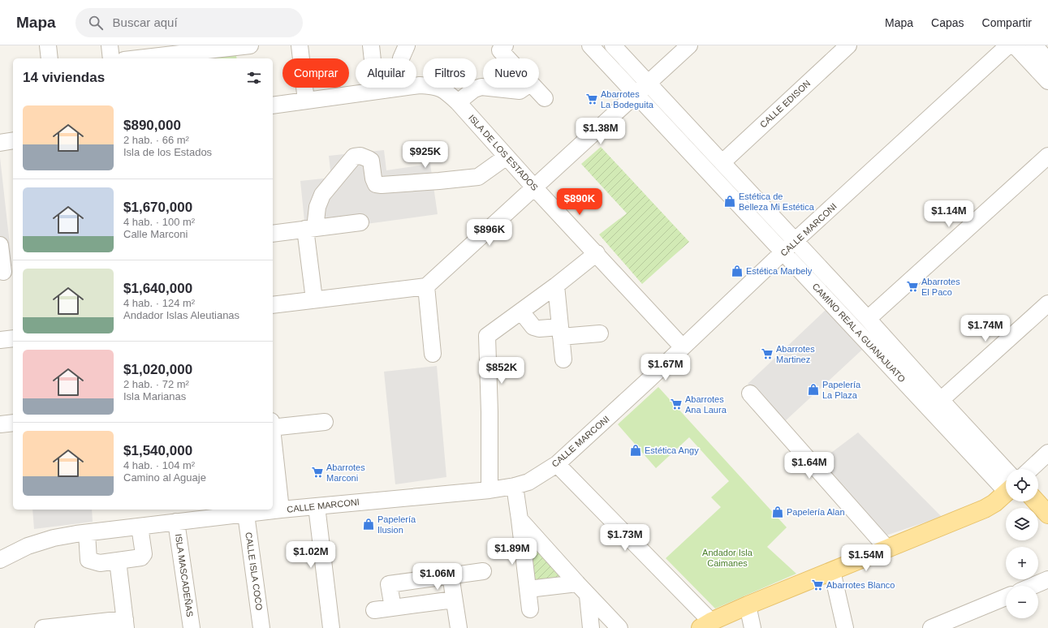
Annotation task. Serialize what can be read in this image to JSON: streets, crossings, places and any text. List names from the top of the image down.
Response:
{
  "streets": {
    "street": [
      "CALLE EDISON",
      "ISLA DE LOS ESTADOS",
      "CALLE MARCONI",
      "CAMINO REAL A GUANAJUATO",
      "CALLE ISLA COCO",
      "ISLA MASCADEÑAS"
    ]
  },
  "crossings": [
    ["CALLE EDISON", "CAMINO REAL A GUANAJUATO"],
    ["ISLA DE LOS ESTADOS", "CALLE MARCONI"],
    ["CALLE MARCONI", "CAMINO REAL A GUANAJUATO"],
    ["CALLE MARCONI", "CALLE ISLA COCO"],
    ["CALLE MARCONI", "ISLA MASCADEÑAS"]
  ],
  "parks": ["Andador Isla Caimanes"],
  "places": {
    "supermarket": [
      "Abarrotes La Bodeguita",
      "Abarrotes El Paco",
      "Abarrotes Martinez",
      "Abarrotes Ana Laura",
      "Abarrotes Marconi",
      "Abarrotes Blanco"
    ],
    "shop": [
      "Estética de Belleza Mi Estética",
      "Estética Marbely",
      "Papelería La Plaza",
      "Estética Angy",
      "Papelería Alan",
      "Papelería Ilusion"
    ]
  },
  "page": {
    "header": "Mapa",
    "search": "Buscar aquí",
    "nav": ["Mapa", "Capas", "Compartir"],
    "chip": [
      "Comprar",
      "Alquilar",
      "Filtros",
      "Nuevo"
    ],
    "heading": "14 viviendas",
    "list": [
      {
        "name": "$890,000",
        "note": "2 hab. · 66 m² · Isla de los Estados"
      },
      {
        "name": "$1,670,000",
        "note": "4 hab. · 100 m² · Calle Marconi"
      },
      {
        "name": "$1,640,000",
        "note": "4 hab. · 124 m² · Andador Islas Aleutianas"
      },
      {
        "name": "$1,020,000",
        "note": "2 hab. · 72 m² · Isla Marianas"
      },
      {
        "name": "$1,540,000",
        "note": "4 hab. · 104 m² · Camino al Aguaje"
      }
    ],
    "price": [
      "$1.38M",
      "$925K",
      "$890K",
      "$1.14M",
      "$896K",
      "$1.74M",
      "$1.67M",
      "$852K",
      "$1.64M",
      "$1.73M",
      "$1.89M",
      "$1.02M",
      "$1.54M",
      "$1.06M"
    ],
    "map_buttons": ["+", "−"]
  }
}
